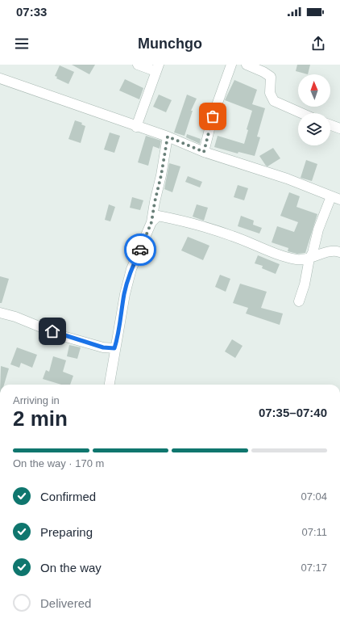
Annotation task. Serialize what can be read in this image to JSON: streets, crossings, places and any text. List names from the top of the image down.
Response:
{
  "north": "top",
  "page": {
    "status": "07:33",
    "header": "Munchgo",
    "heading": ["2 min", "Arriving in", "07:35–07:40"],
    "bar": "On the way · 170 m",
    "list": [
      ["Confirmed", "07:04"],
      ["Preparing", "07:11"],
      ["On the way", "07:17"],
      "Delivered"
    ]
  }
}
